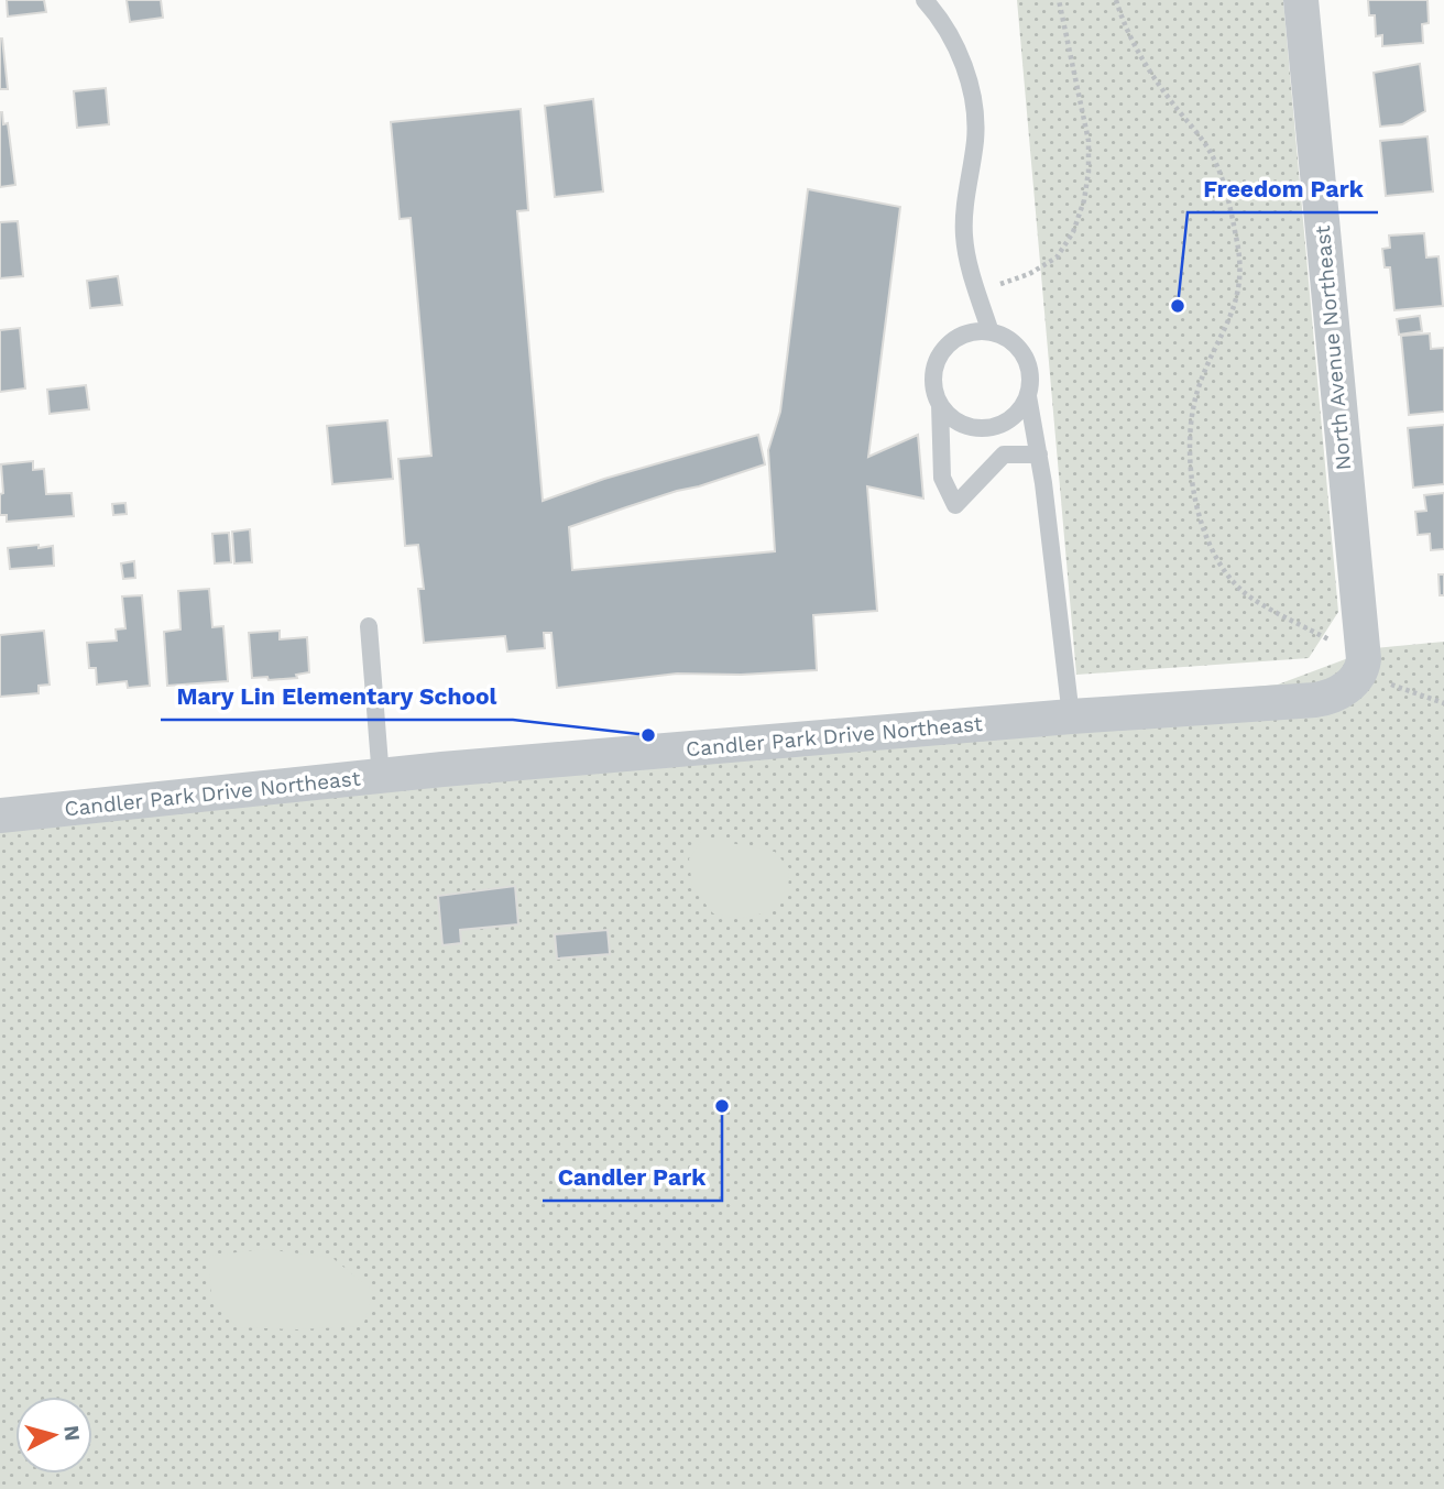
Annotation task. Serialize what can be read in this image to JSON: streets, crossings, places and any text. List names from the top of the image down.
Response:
{
  "streets": {
    "street": ["North Avenue Northeast", "Candler Park Drive Northeast"]
  },
  "crossings": [
    ["North Avenue Northeast", "Candler Park Drive Northeast"]
  ],
  "places": ["Freedom Park", "Mary Lin Elementary School", "Candler Park"],
  "north": "right"
}
